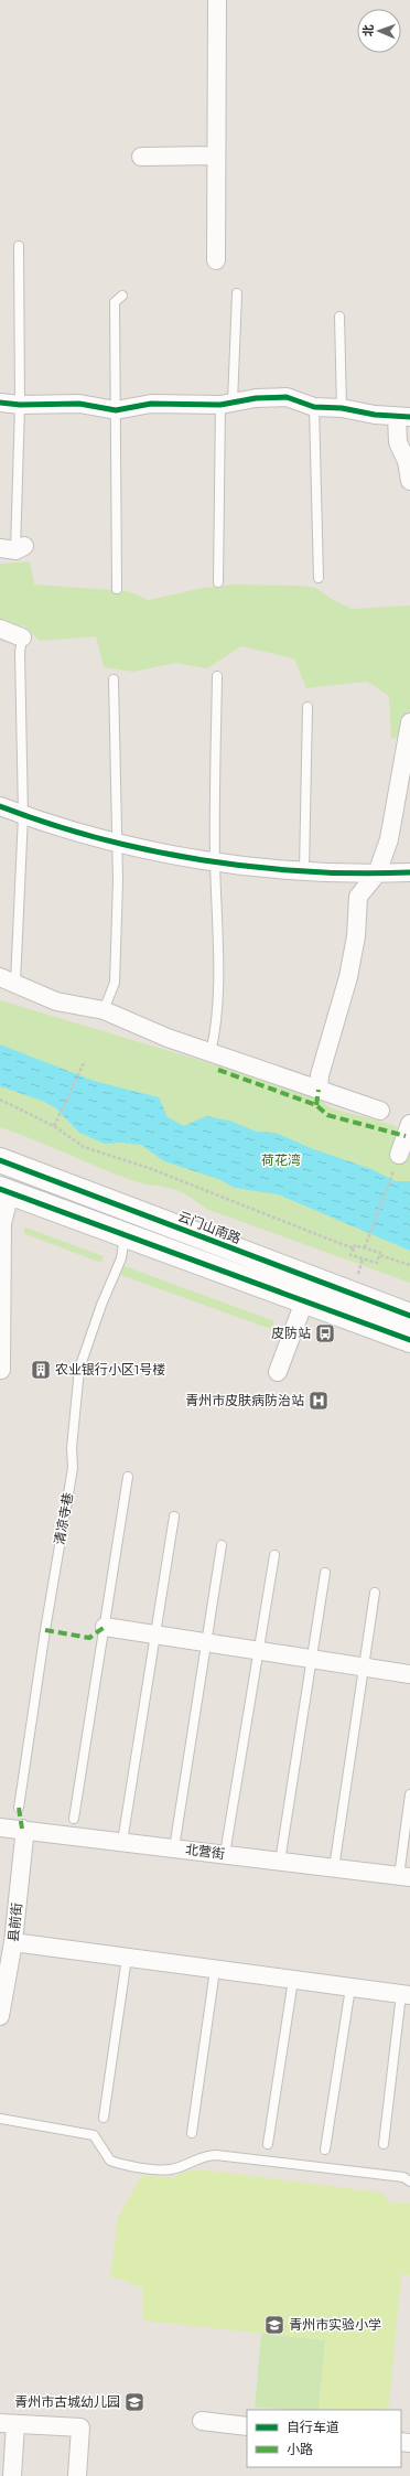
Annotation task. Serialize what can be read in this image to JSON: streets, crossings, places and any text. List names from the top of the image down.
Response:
{
  "streets": {
    "main road": ["云门山南路"],
    "street": ["北营街", "县前街"],
    "lane": ["清凉寺巷"]
  },
  "crossings": [
    ["北营街", "县前街"]
  ],
  "parks": ["荷花湾"],
  "places": {
    "bus stop": ["皮防站"],
    "building": ["农业银行小区1号楼"],
    "hospital": ["青州市皮肤病防治站"],
    "school or university": ["青州市实验小学", "青州市古城幼儿园"]
  },
  "legend": ["自行车道", "小路"],
  "north": "left"
}
